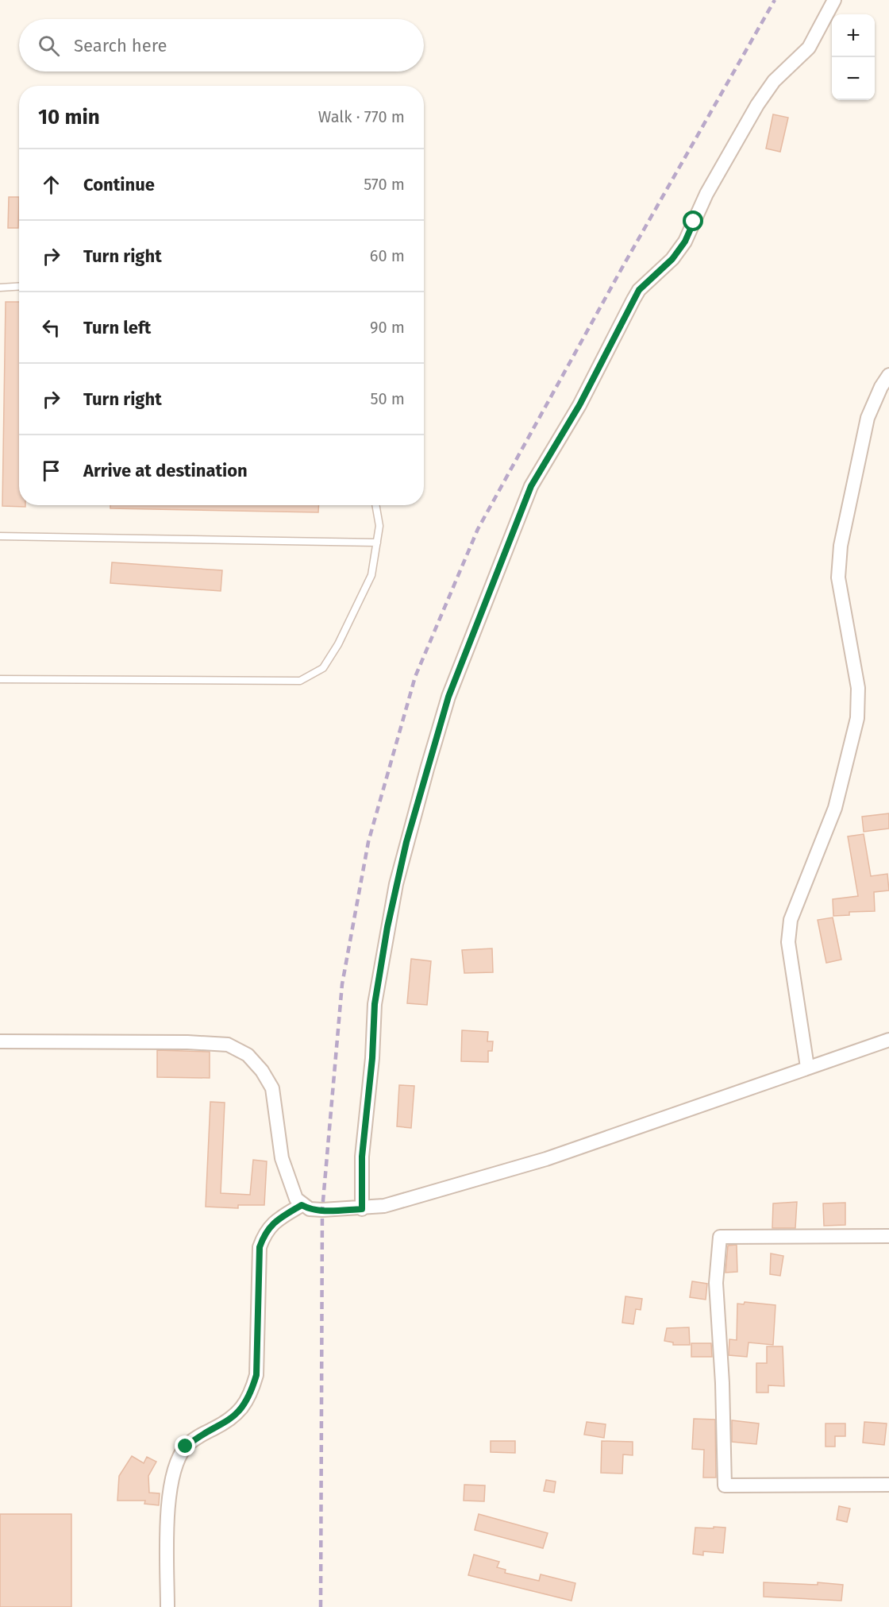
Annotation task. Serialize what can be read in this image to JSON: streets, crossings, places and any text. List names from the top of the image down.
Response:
{
  "page": {
    "map_buttons": ["+", "−"],
    "search": "Search here",
    "heading": ["10 min", "Walk · 770 m"],
    "list": [
      ["Continue", "570 m"],
      ["Turn right", "60 m"],
      ["Turn left", "90 m"],
      ["Turn right", "50 m"],
      "Arrive at destination"
    ]
  }
}
